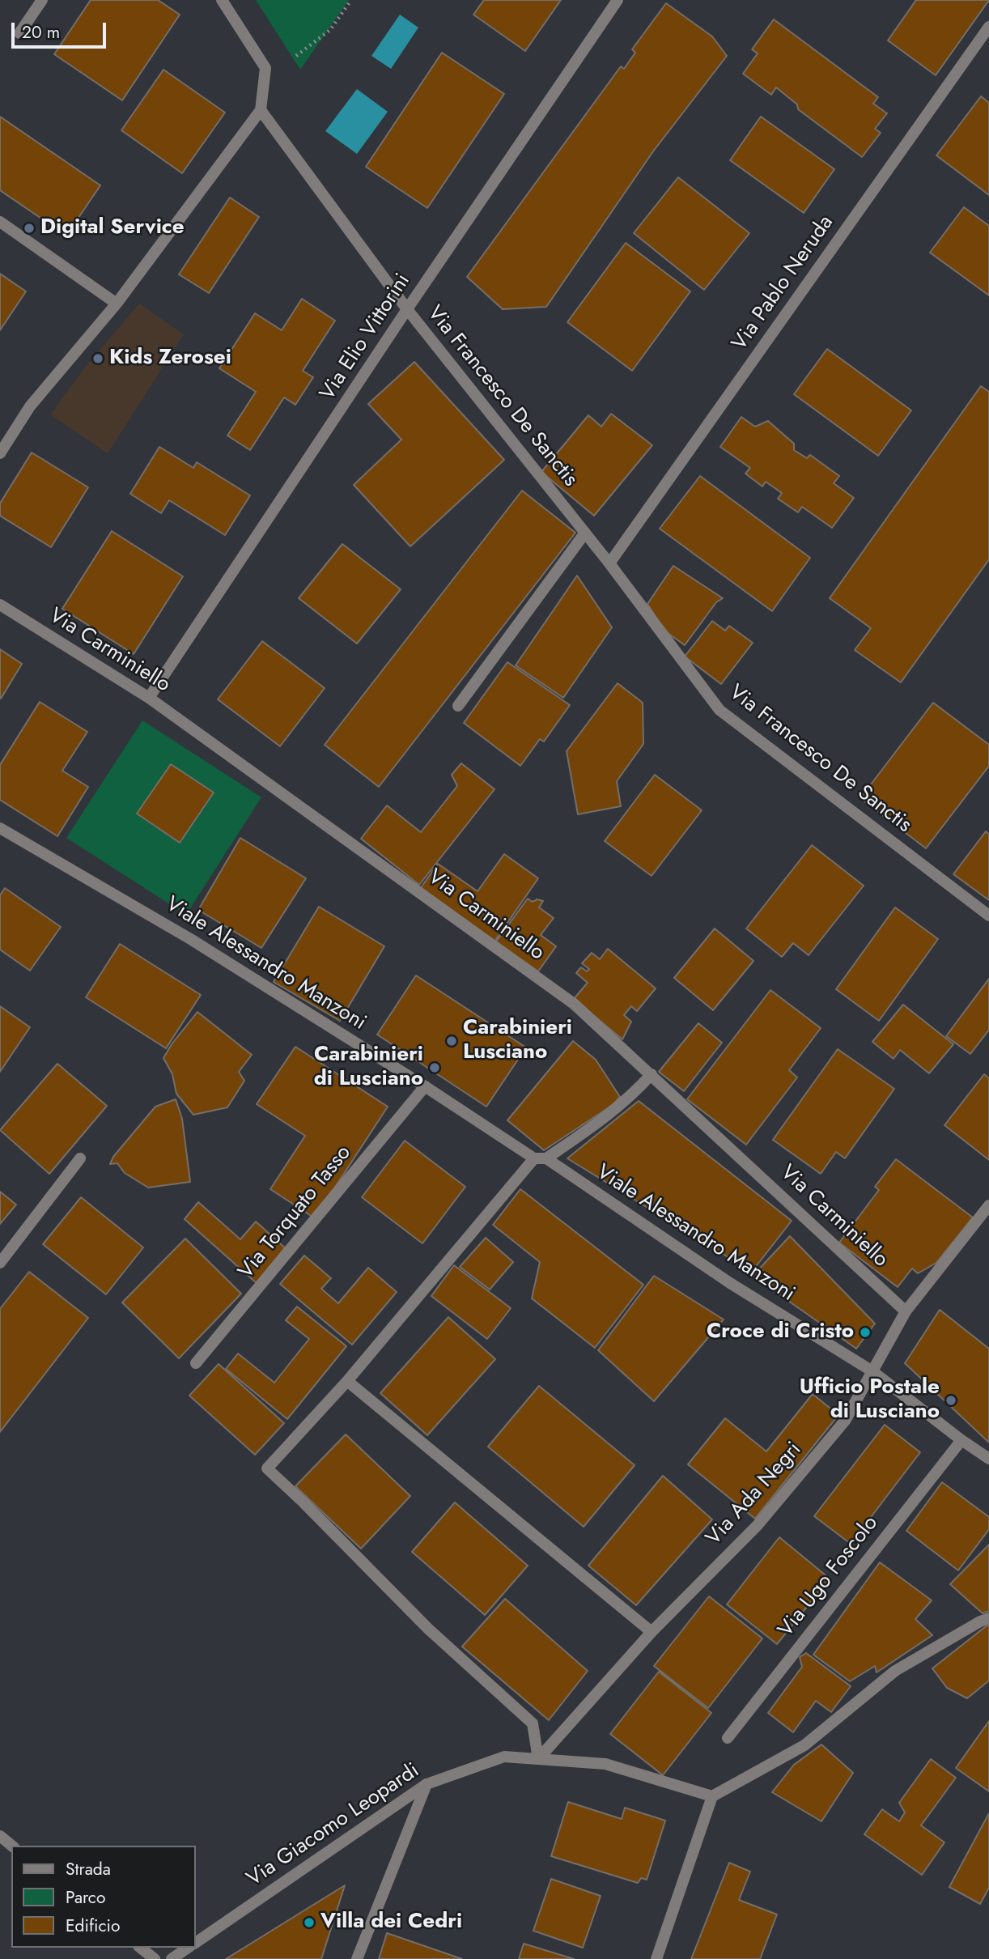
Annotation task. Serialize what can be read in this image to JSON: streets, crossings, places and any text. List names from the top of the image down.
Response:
{
  "streets": {
    "street": [
      "Via Pablo Neruda",
      "Via Elio Vittorini",
      "Via Francesco De Sanctis",
      "Via Carminiello",
      "Viale Alessandro Manzoni",
      "Via Torquato Tasso",
      "Via Ada Negri",
      "Via Ugo Foscolo",
      "Via Giacomo Leopardi"
    ]
  },
  "crossings": [
    ["Via Pablo Neruda", "Via Francesco De Sanctis"],
    ["Via Elio Vittorini", "Via Francesco De Sanctis"],
    ["Via Elio Vittorini", "Via Carminiello"],
    ["Via Carminiello", "Via Ada Negri"],
    ["Viale Alessandro Manzoni", "Via Torquato Tasso"],
    ["Viale Alessandro Manzoni", "Via Ada Negri"],
    ["Viale Alessandro Manzoni", "Via Ugo Foscolo"],
    ["Via Ada Negri", "Via Giacomo Leopardi"]
  ],
  "places": [
    "Digital Service",
    "Kids Zerosei",
    "Carabinieri Lusciano",
    "Carabinieri di Lusciano",
    "Croce di Cristo",
    "Ufficio Postale di Lusciano",
    "Villa dei Cedri"
  ],
  "legend": ["Strada", "Parco", "Edificio"],
  "scale_bar": "20 m"
}
